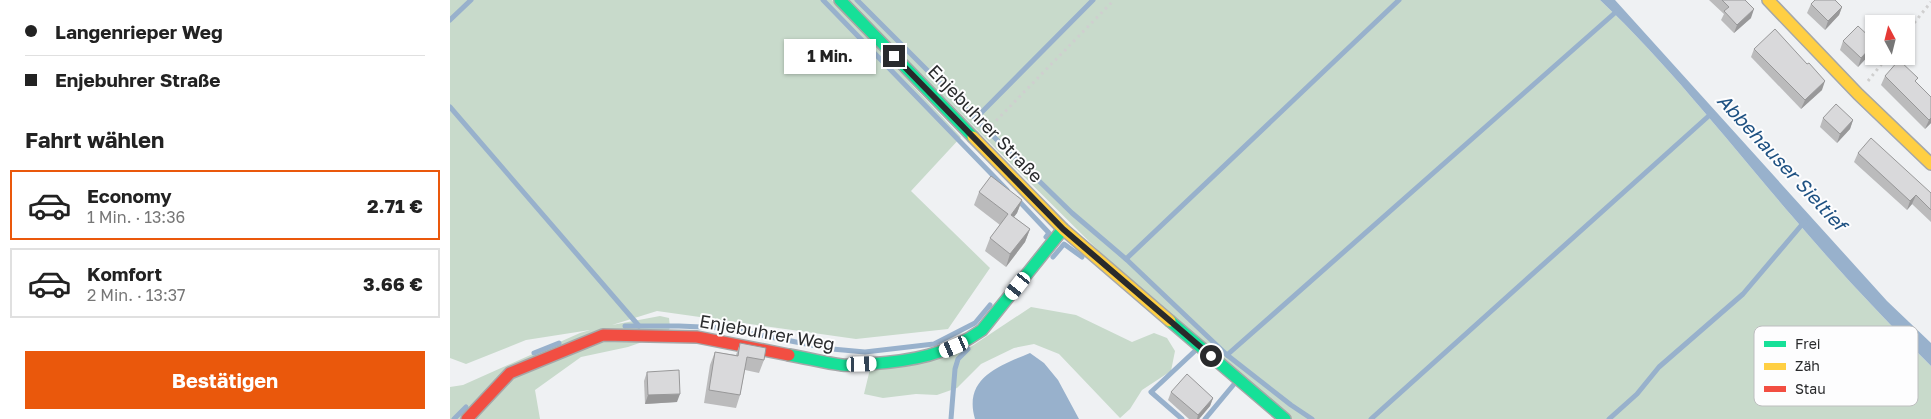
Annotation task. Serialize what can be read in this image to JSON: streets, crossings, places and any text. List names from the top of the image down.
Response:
{
  "streets": {
    "street": ["Enjebuhrer Straße", "Enjebuhrer Weg"]
  },
  "crossings": [
    ["Enjebuhrer Straße", "Enjebuhrer Weg"]
  ],
  "water": ["Abbehauser Sieltief"],
  "legend": ["Frei", "Zäh", "Stau"],
  "north": "top",
  "page": {
    "banner": ["Langenrieper Weg", "Enjebuhrer Straße"],
    "bubble": "1 Min.",
    "heading": "Fahrt wählen",
    "list": [
      {
        "name": "Economy",
        "note": "1 Min. · 13:36",
        "value": "2.71 €"
      },
      {
        "name": "Komfort",
        "note": "2 Min. · 13:37",
        "value": "3.66 €"
      }
    ],
    "buttons": "Bestätigen"
  }
}
